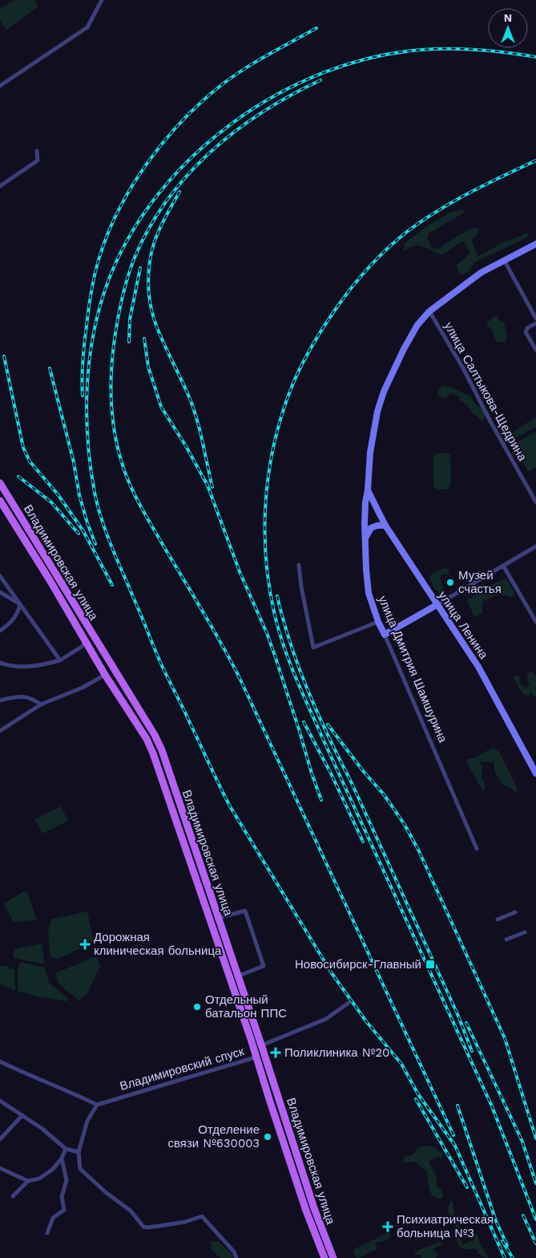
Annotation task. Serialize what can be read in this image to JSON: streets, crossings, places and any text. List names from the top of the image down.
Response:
{
  "streets": {
    "main road": ["Владимировская улица"],
    "street": [
      "улица Салтыкова-Щедрина",
      "улица Ленина",
      "улица Дмитрия Шамшурина",
      "Владимировский спуск"
    ]
  },
  "crossings": [
    ["улица Салтыкова-Щедрина", "улица Дмитрия Шамшурина"],
    ["Владимировская улица", "Владимировский спуск"],
    ["улица Ленина", "улица Дмитрия Шамшурина"]
  ],
  "places": {
    "other": ["Музей счастья", "Отдельный батальон ППС", "Отделение связи №630003"],
    "health": ["Дорожная клиническая больница", "Поликлиника №20", "Психиатрическая больница №3"],
    "transit": ["Новосибирск-Главный"]
  },
  "north": "top"
}
